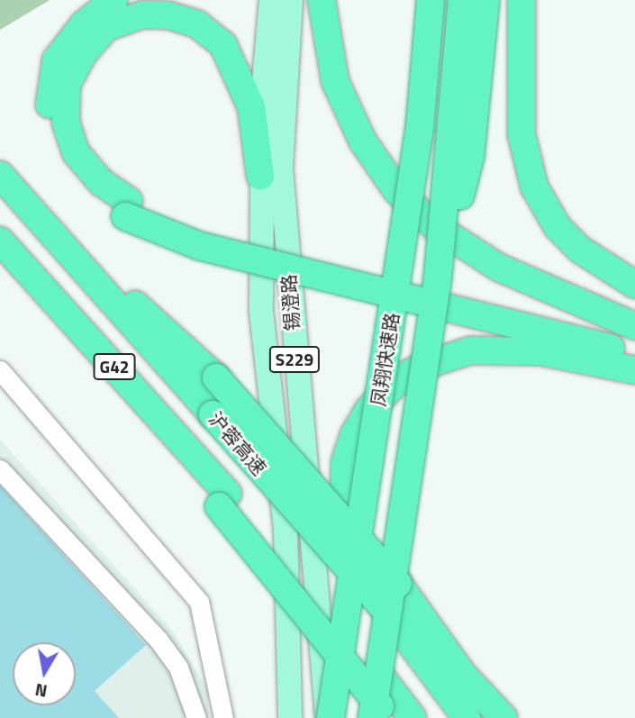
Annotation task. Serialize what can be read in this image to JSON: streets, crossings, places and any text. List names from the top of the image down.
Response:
{
  "streets": {
    "highway": ["凤翔快速路", "G42", "沪蓉高速"],
    "main road": ["锡澄路", "S229"]
  },
  "crossings": [
    ["锡澄路", "凤翔快速路"]
  ],
  "north": "bottom"
}
